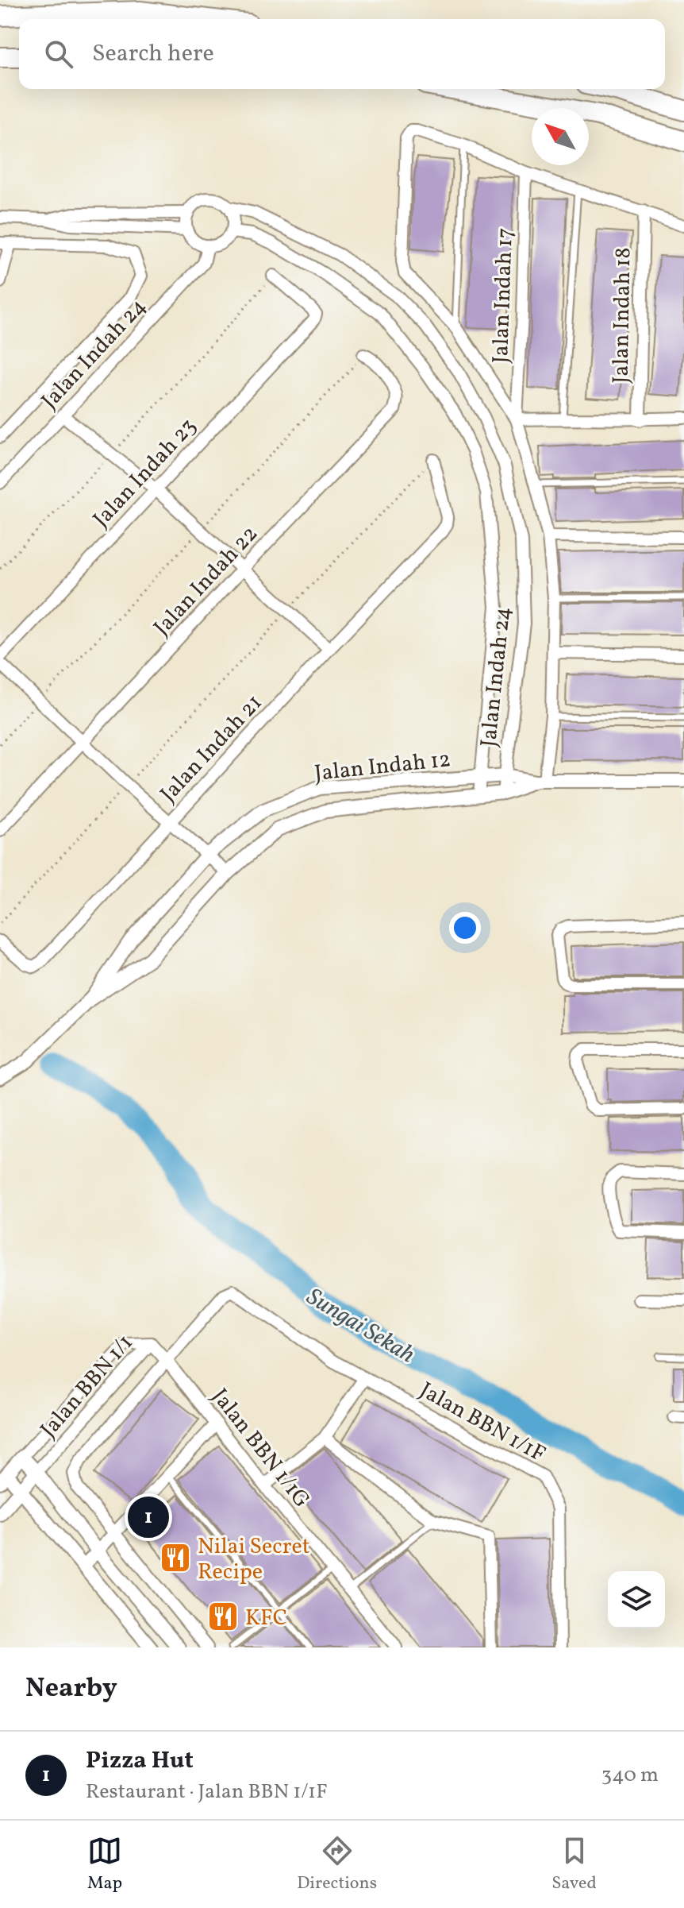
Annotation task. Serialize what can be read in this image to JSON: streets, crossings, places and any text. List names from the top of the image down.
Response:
{
  "streets": {
    "street": [
      "Jalan Indah 17",
      "Jalan Indah 18",
      "Jalan Indah 24",
      "Jalan Indah 23",
      "Jalan Indah 22",
      "Jalan Indah 21",
      "Jalan Indah 12",
      "Jalan BBN 1/1",
      "Jalan BBN 1/1F",
      "Jalan BBN 1/1G"
    ]
  },
  "crossings": [
    ["Jalan Indah 24", "Jalan Indah 12"],
    ["Jalan BBN 1/1", "Jalan BBN 1/1G"],
    ["Jalan BBN 1/1F", "Jalan BBN 1/1G"]
  ],
  "water": ["Sungai Sekah"],
  "places": {
    "restaurant": ["Nilai Secret Recipe", "KFC"]
  },
  "north": "top left",
  "page": {
    "search": "Search here",
    "pins": "1",
    "heading": "Nearby",
    "list": [
      {
        "mark": "1",
        "name": "Pizza Hut",
        "note": "Restaurant · Jalan BBN 1/1F",
        "value": "340 m"
      }
    ],
    "nav": ["Map", "Directions", "Saved"]
  }
}
